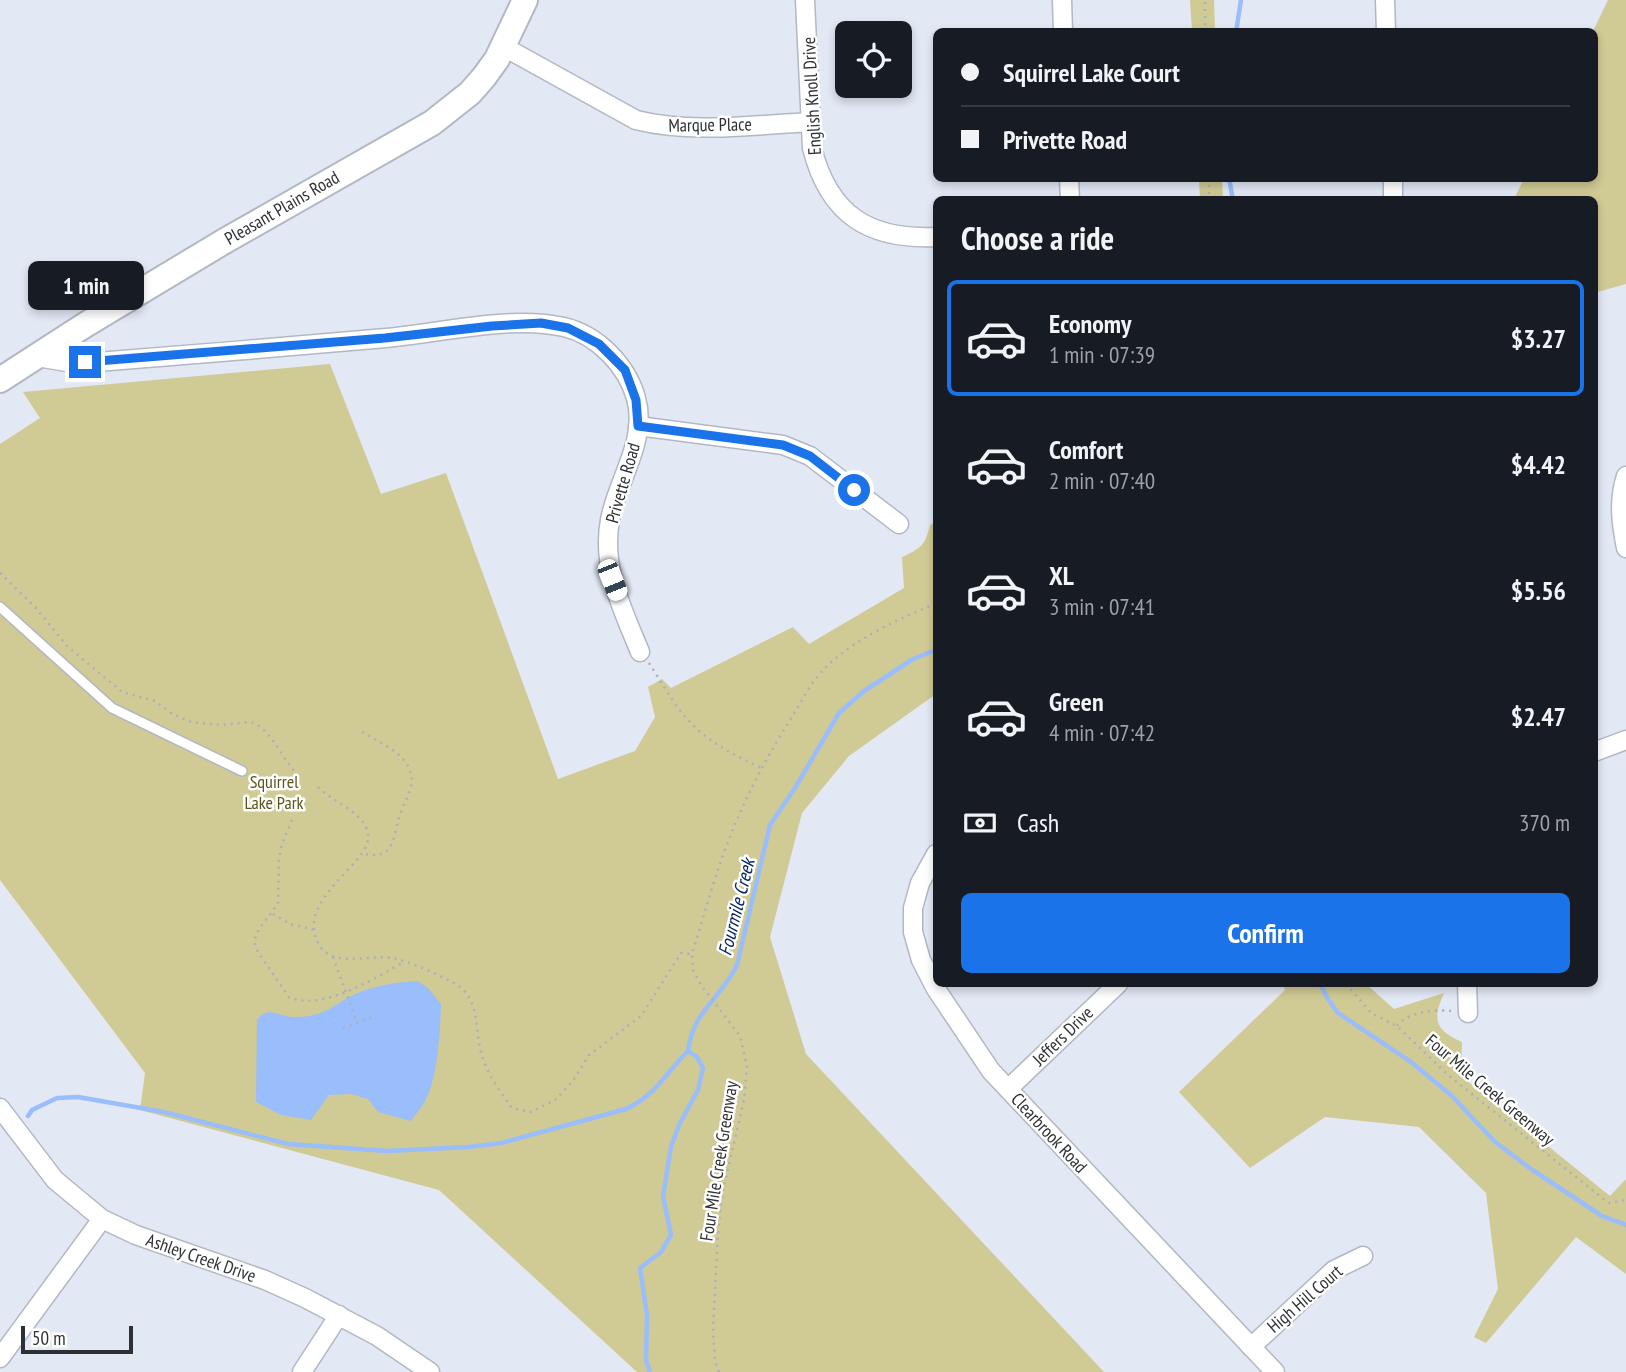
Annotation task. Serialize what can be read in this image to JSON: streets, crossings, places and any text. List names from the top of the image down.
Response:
{
  "streets": {
    "street": [
      "English Knoll Drive",
      "Marque Place",
      "Pleasant Plains Road",
      "Privette Road",
      "Jeffers Drive",
      "Clearbrook Road",
      "Ashley Creek Drive",
      "High Hill Court"
    ],
    "path": ["Four Mile Creek Greenway"]
  },
  "crossings": [
    ["English Knoll Drive", "Marque Place"],
    ["Marque Place", "Pleasant Plains Road"],
    ["Pleasant Plains Road", "Privette Road"],
    ["Jeffers Drive", "Clearbrook Road"],
    ["Clearbrook Road", "High Hill Court"]
  ],
  "water": ["Fourmile Creek"],
  "parks": ["Squirrel Lake Park"],
  "scale_bar": "50 m",
  "page": {
    "banner": ["Squirrel Lake Court", "Privette Road"],
    "heading": "Choose a ride",
    "bubble": "1 min",
    "list": [
      {
        "name": "Economy",
        "note": "1 min · 07:39",
        "value": "$3.27"
      },
      {
        "name": "Comfort",
        "note": "2 min · 07:40",
        "value": "$4.42"
      },
      {
        "name": "XL",
        "note": "3 min · 07:41",
        "value": "$5.56"
      },
      {
        "name": "Green",
        "note": "4 min · 07:42",
        "value": "$2.47"
      }
    ],
    "pay": ["Cash", "370 m"],
    "buttons": "Confirm",
    "scale": "50 m"
  }
}
